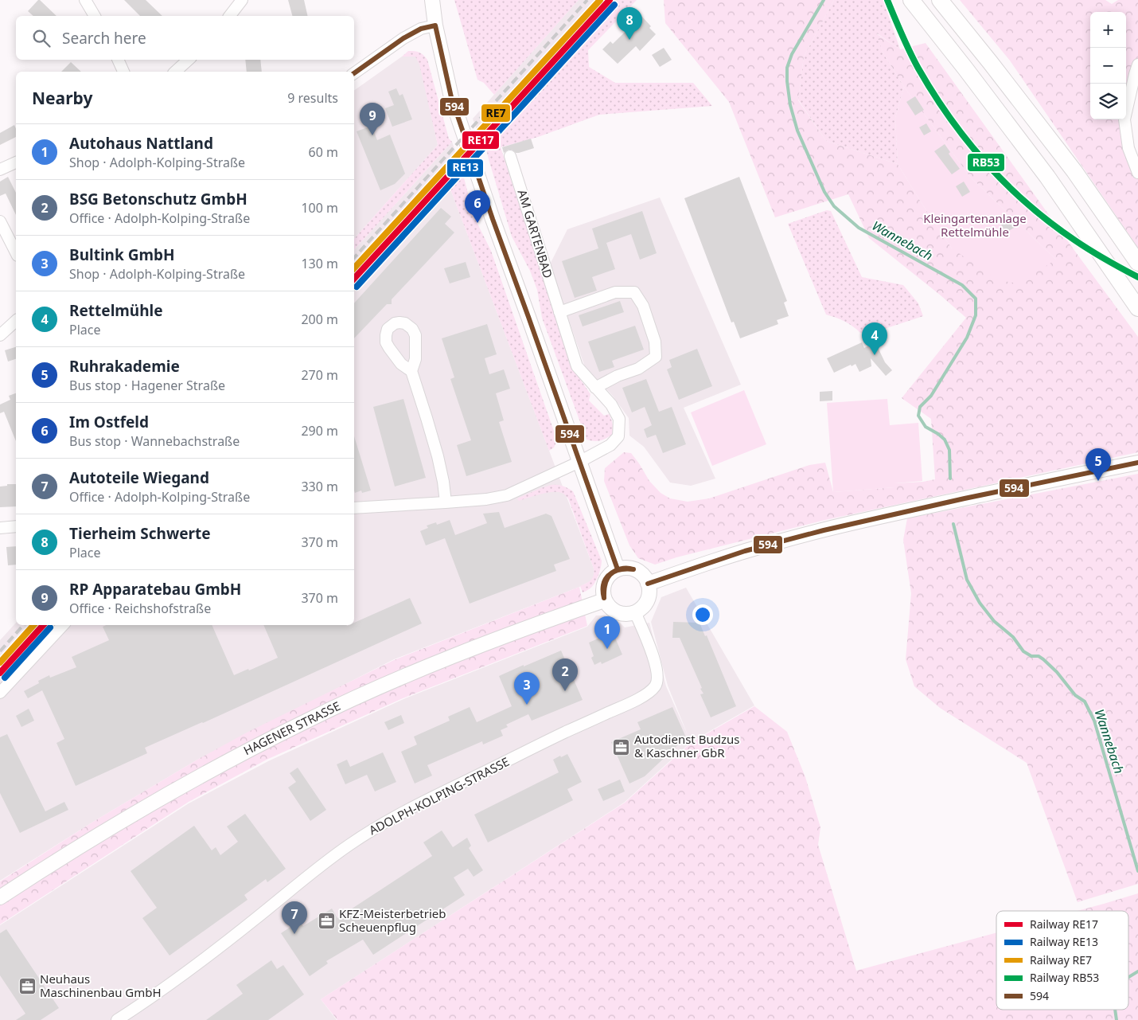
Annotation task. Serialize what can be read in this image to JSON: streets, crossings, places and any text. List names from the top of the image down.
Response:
{
  "streets": {
    "main road": ["HAGENER STRASSE"],
    "street": ["AM GARTENBAD", "ADOLPH-KOLPING-STRASSE"]
  },
  "crossings": [
    ["HAGENER STRASSE", "ADOLPH-KOLPING-STRASSE"]
  ],
  "water": ["Wannebach"],
  "parks": ["Kleingartenanlage Rettelmühle"],
  "places": {
    "office": ["Autodienst Budzus & Kaschner GbR", "KFZ-Meisterbetrieb Scheuenpflug", "Neuhaus Maschinenbau GmbH"]
  },
  "lines": [
    "rail line RE17",
    "rail line RE7",
    "rail line RB53",
    "rail line RE13",
    "transit line 594"
  ],
  "legend": [
    "Railway RE17",
    "Railway RE13",
    "Railway RE7",
    "Railway RB53",
    "594"
  ],
  "page": {
    "pins": [
      "8",
      "9",
      "6",
      "4",
      "5",
      "1",
      "2",
      "3",
      "7"
    ],
    "map_buttons": ["+", "−"],
    "search": "Search here",
    "heading": ["Nearby", "9 results"],
    "list": [
      {
        "mark": "1",
        "name": "Autohaus Nattland",
        "note": "Shop · Adolph-Kolping-Straße",
        "value": "60 m"
      },
      {
        "mark": "2",
        "name": "BSG Betonschutz GmbH",
        "note": "Office · Adolph-Kolping-Straße",
        "value": "100 m"
      },
      {
        "mark": "3",
        "name": "Bultink GmbH",
        "note": "Shop · Adolph-Kolping-Straße",
        "value": "130 m"
      },
      {
        "mark": "4",
        "name": "Rettelmühle",
        "note": "Place",
        "value": "200 m"
      },
      {
        "mark": "5",
        "name": "Ruhrakademie",
        "note": "Bus stop · Hagener Straße",
        "value": "270 m"
      },
      {
        "mark": "6",
        "name": "Im Ostfeld",
        "note": "Bus stop · Wannebachstraße",
        "value": "290 m"
      },
      {
        "mark": "7",
        "name": "Autoteile Wiegand",
        "note": "Office · Adolph-Kolping-Straße",
        "value": "330 m"
      },
      {
        "mark": "8",
        "name": "Tierheim Schwerte",
        "note": "Place",
        "value": "370 m"
      },
      {
        "mark": "9",
        "name": "RP Apparatebau GmbH",
        "note": "Office · Reichshofstraße",
        "value": "370 m"
      }
    ]
  }
}
